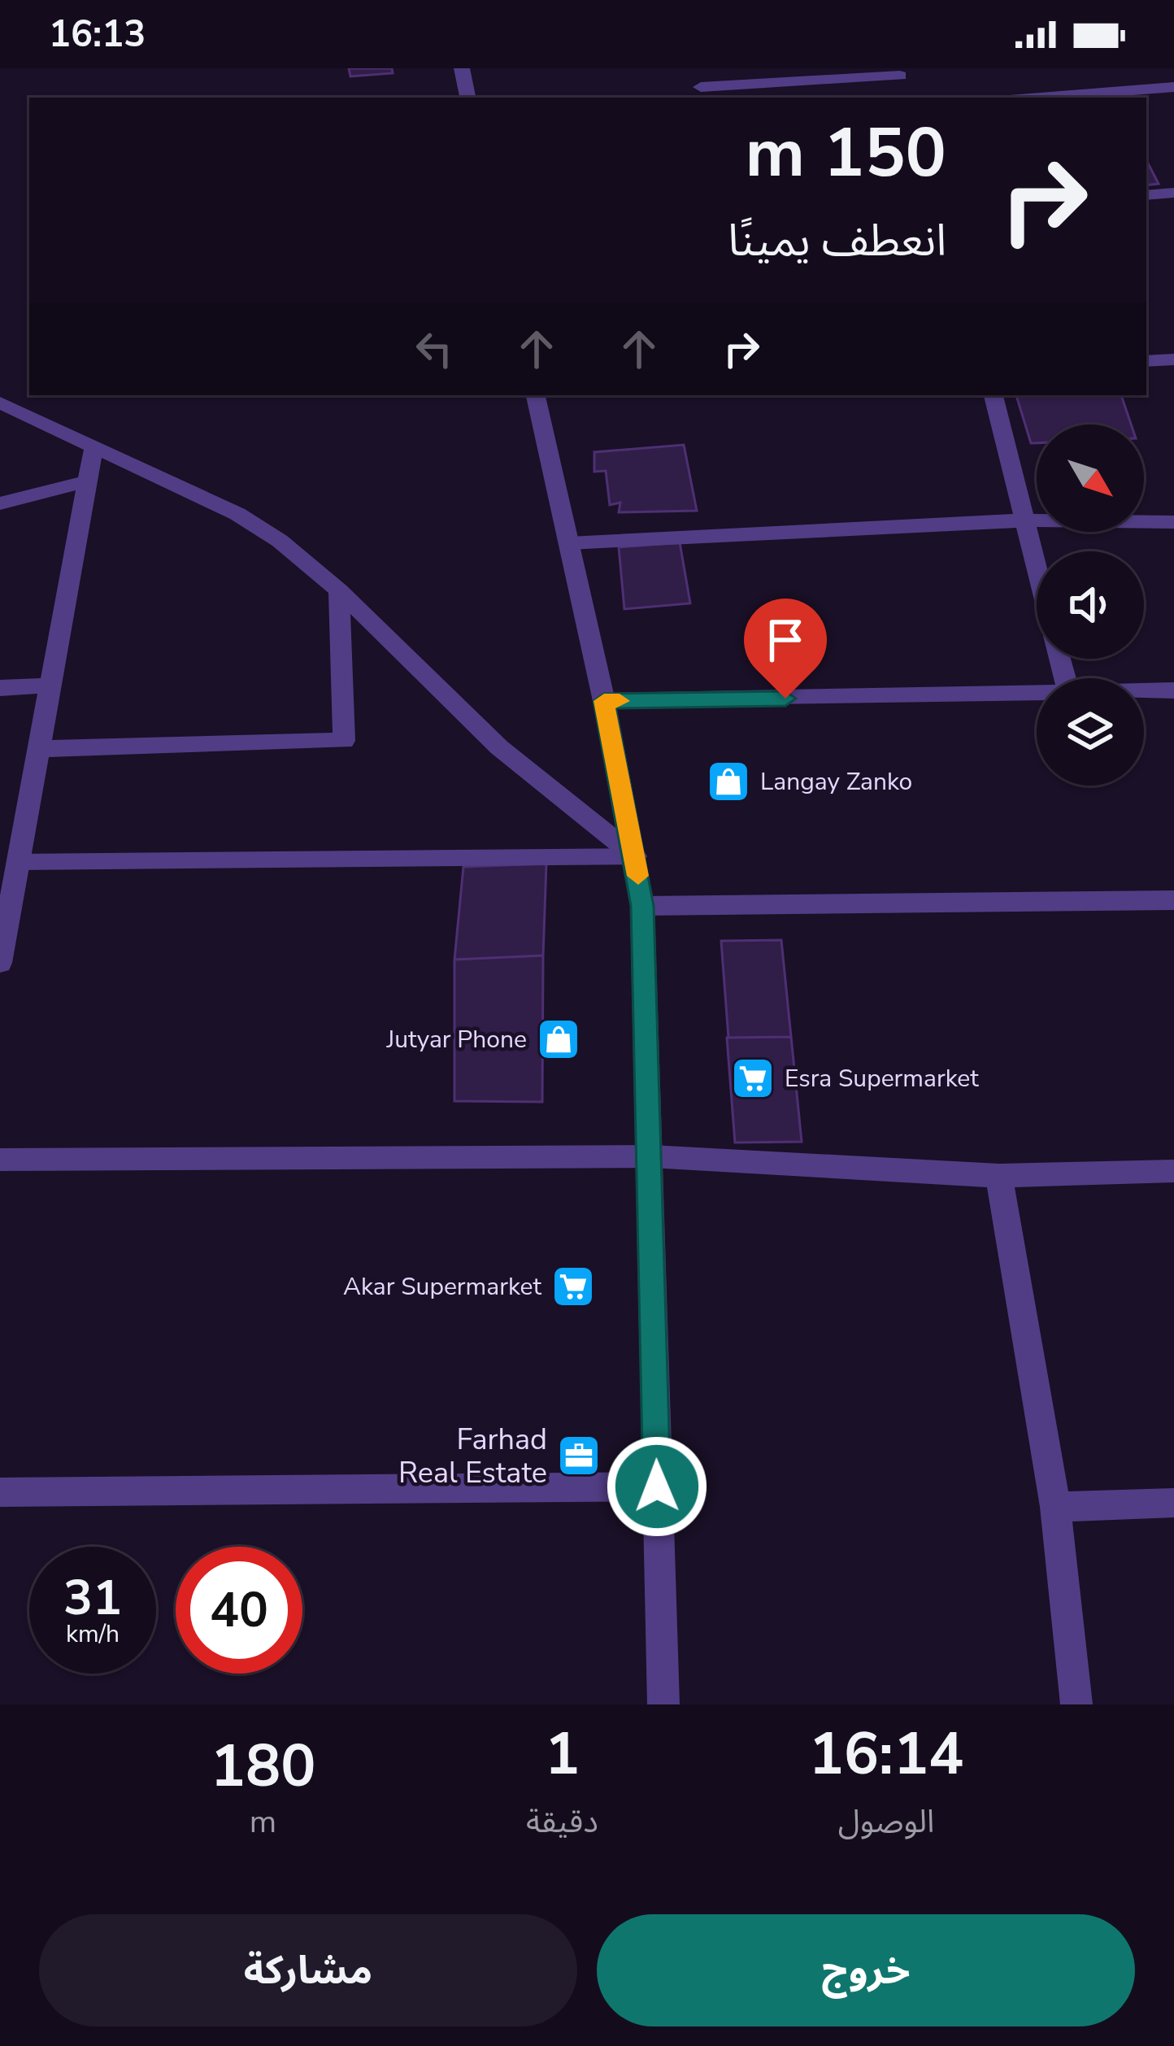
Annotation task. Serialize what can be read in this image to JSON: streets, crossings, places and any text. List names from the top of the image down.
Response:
{
  "places": {
    "shop": ["Langay Zanko", "Jutyar Phone"],
    "supermarket": ["Esra Supermarket", "Akar Supermarket"],
    "office": ["Farhad Real Estate"]
  },
  "north": "bottom right",
  "page": {
    "status": "16:13",
    "turn": ["150 m", "انعطف يمينًا"],
    "speed": "31 km/h",
    "limit": "40",
    "eta": [
      "16:14",
      "الوصول",
      "1",
      "دقيقة",
      "180",
      "m"
    ],
    "buttons": ["خروج", "مشاركة"]
  }
}
